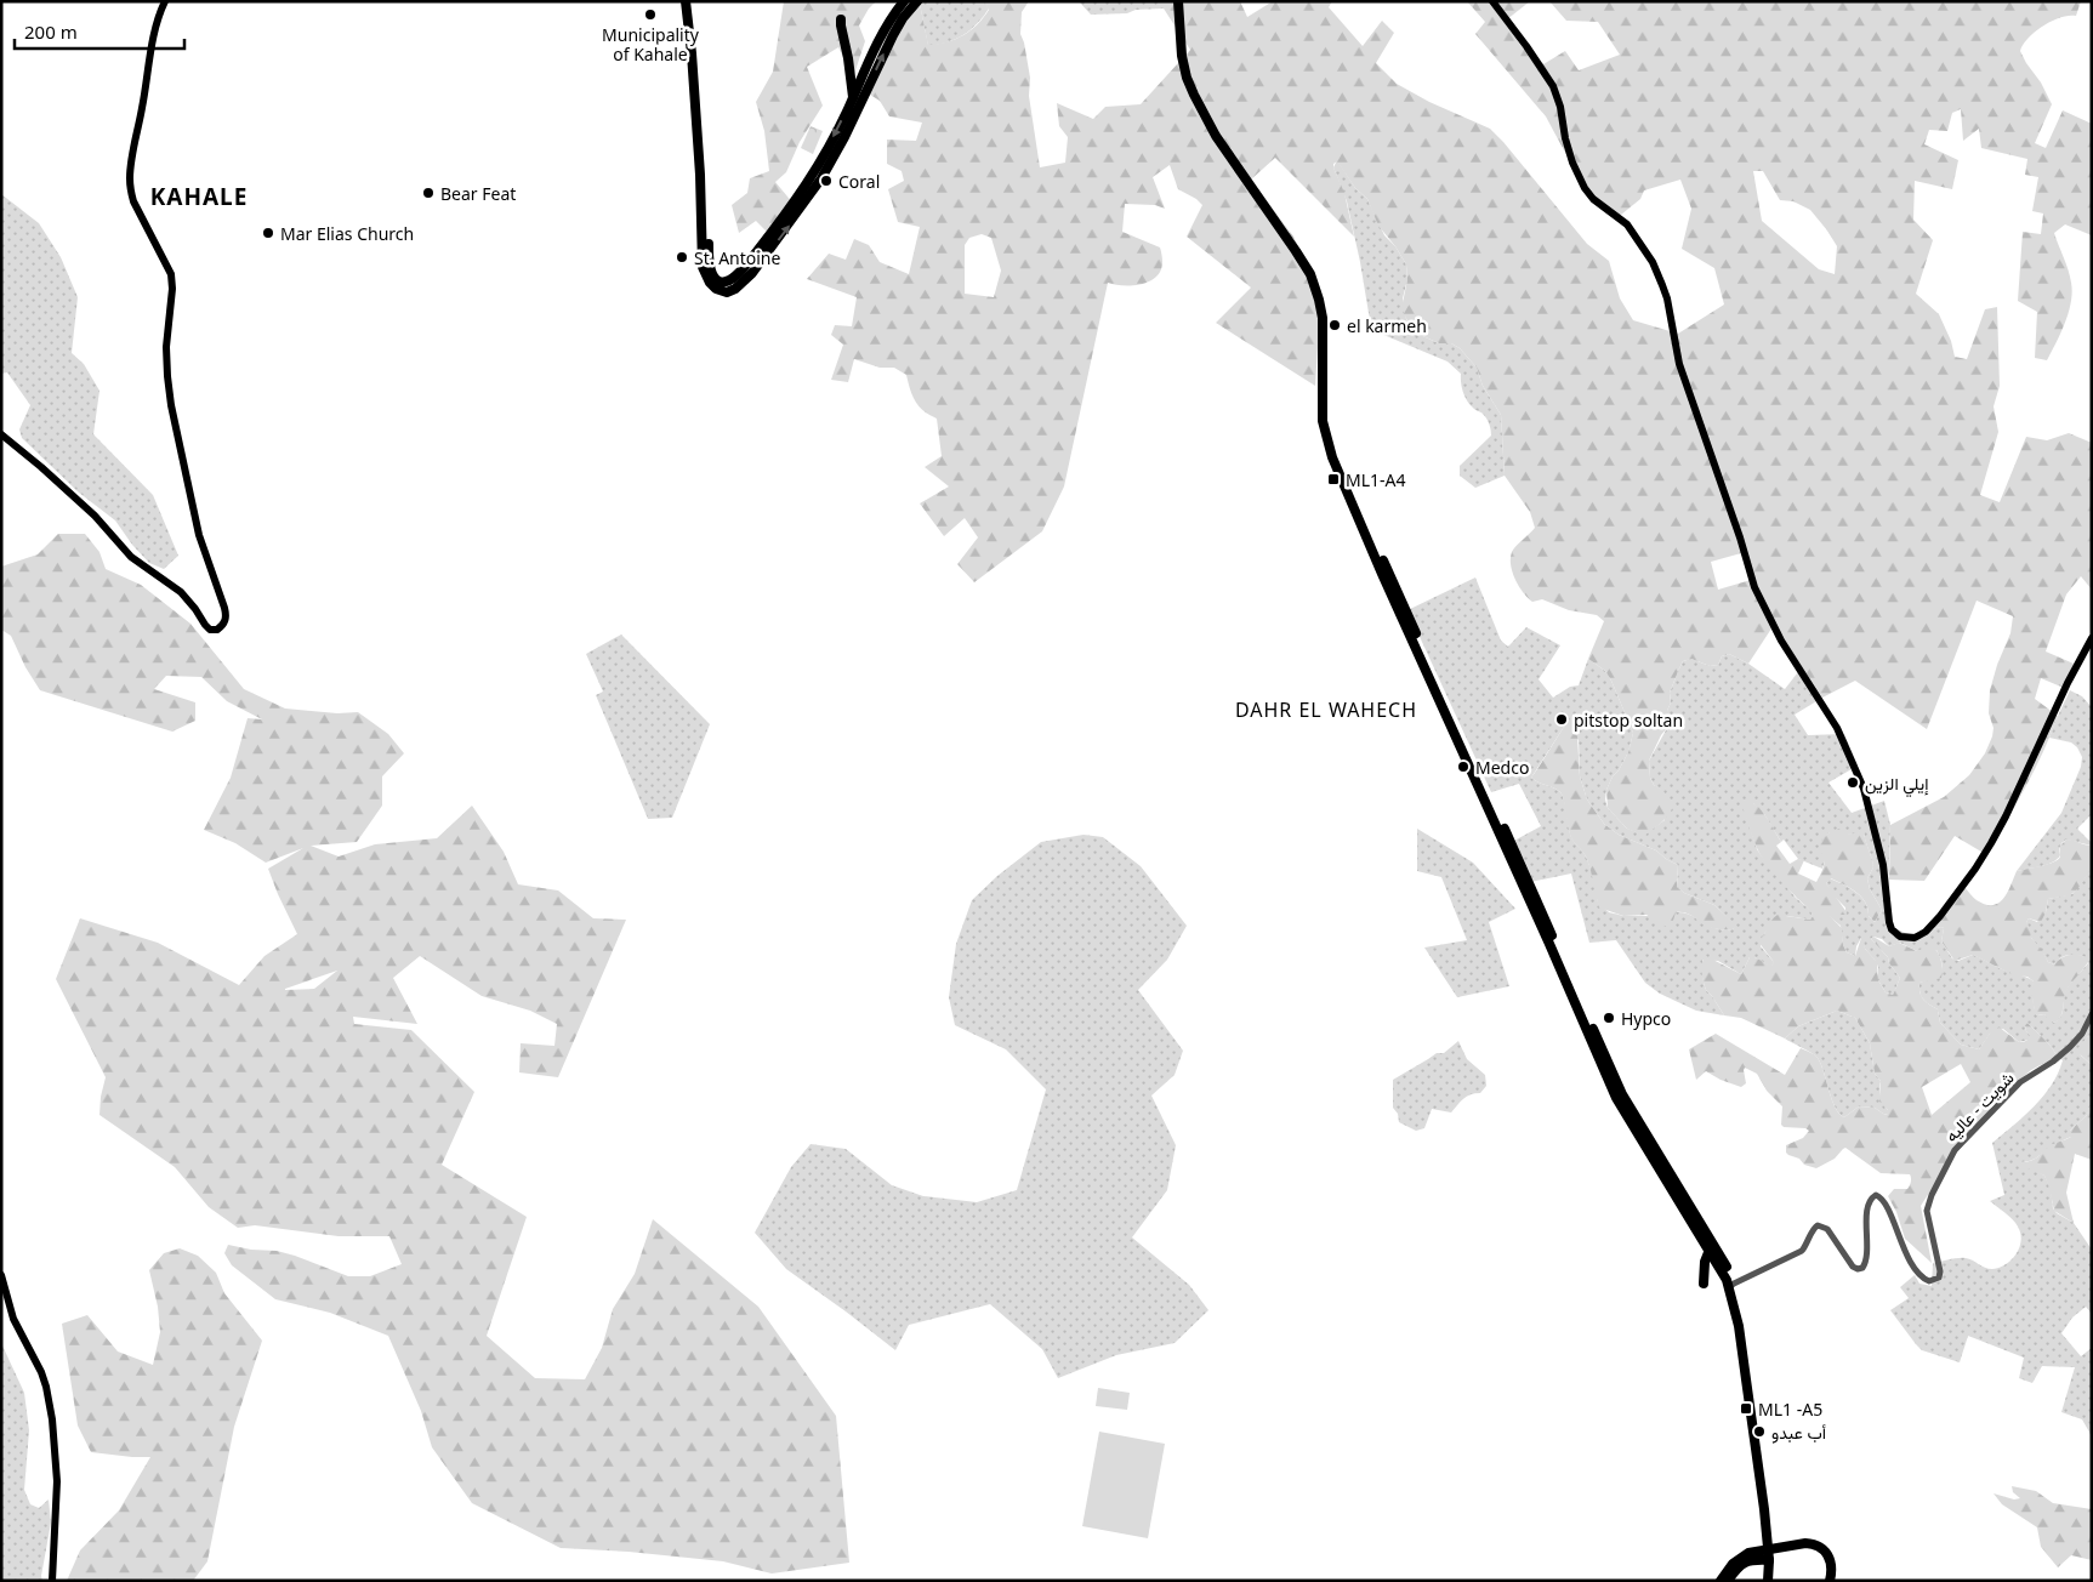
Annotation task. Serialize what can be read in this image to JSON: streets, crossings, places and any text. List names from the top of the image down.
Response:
{
  "streets": {
    "street": ["شويت - عاليه"]
  },
  "districts": ["KAHALE", "DAHR EL WAHECH"],
  "places": {
    "other": [
      "Municipality of Kahale",
      "Coral",
      "Bear Feat",
      "Mar Elias Church",
      "St. Antoine",
      "el karmeh",
      "pitstop soltan",
      "Medco",
      "إيلي الزين",
      "Hypco",
      "أب عبدو"
    ],
    "transit": ["ML1-A4", "ML1 -A5"]
  },
  "scale_bar": "200 m"
}
